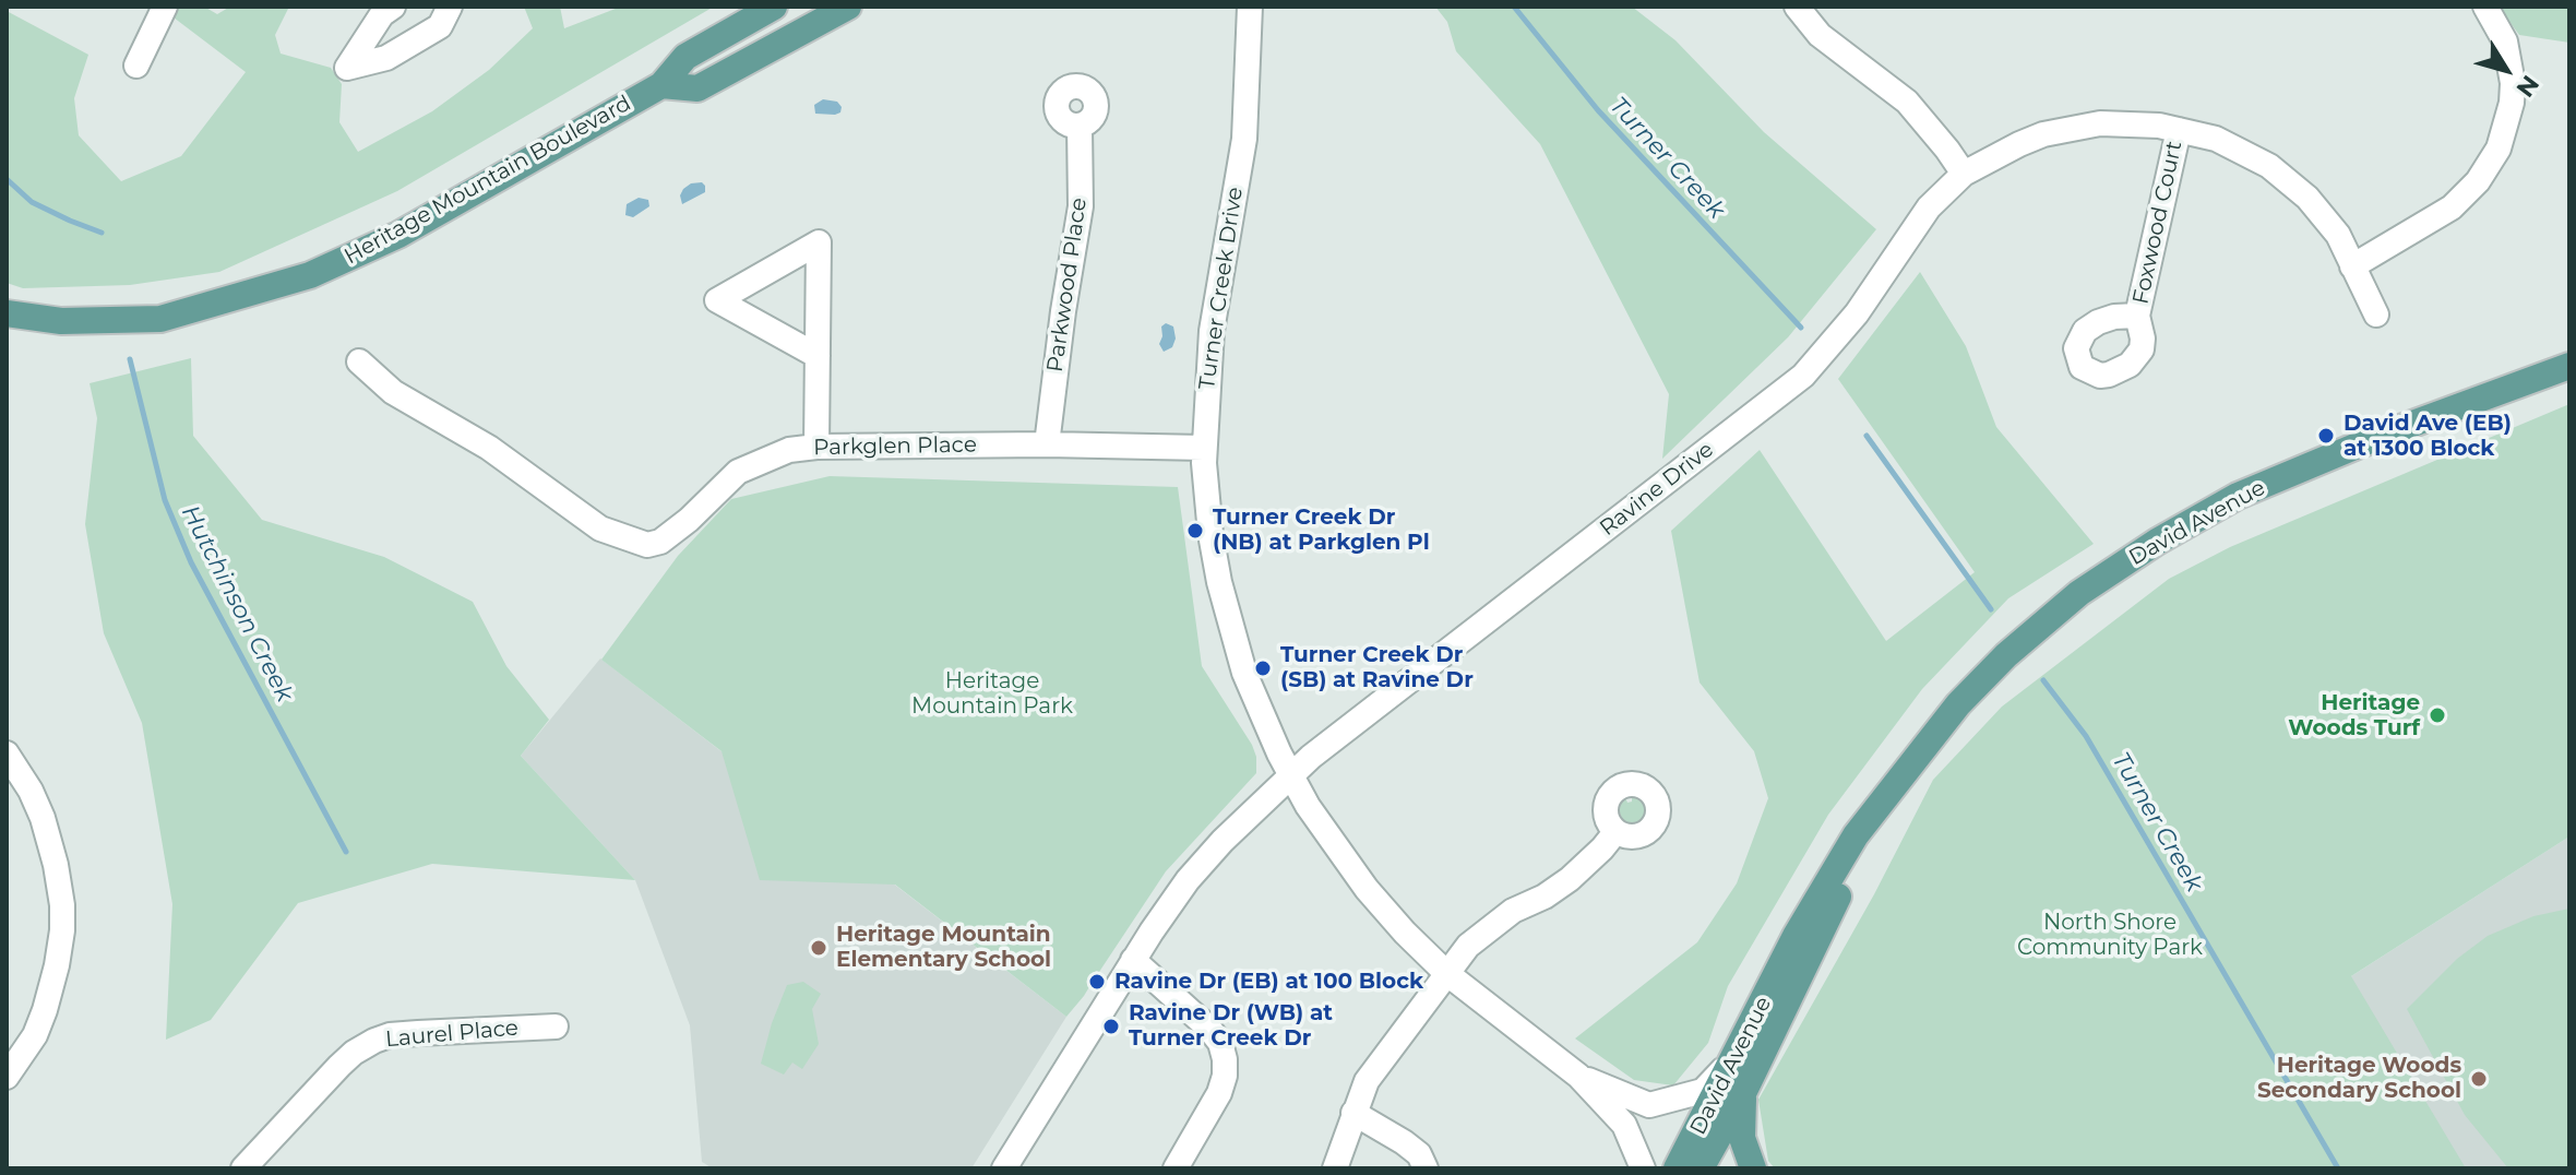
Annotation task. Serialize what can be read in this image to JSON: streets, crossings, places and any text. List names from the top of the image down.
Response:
{
  "streets": {
    "main road": ["Heritage Mountain Boulevard", "David Avenue"],
    "street": [
      "Foxwood Court",
      "Parkwood Place",
      "Turner Creek Drive",
      "Parkglen Place",
      "Ravine Drive",
      "Laurel Place"
    ]
  },
  "crossings": [
    ["Foxwood Court", "Ravine Drive"],
    ["Parkwood Place", "Parkglen Place"],
    ["Turner Creek Drive", "Parkglen Place"],
    ["Turner Creek Drive", "Ravine Drive"]
  ],
  "water": ["Turner Creek", "Hutchinson Creek"],
  "parks": ["Heritage Mountain Park", "North Shore Community Park"],
  "places": [
    "David Ave (EB) at 1300 Block",
    "Turner Creek Dr (NB) at Parkglen Pl",
    "Turner Creek Dr (SB) at Ravine Dr",
    "Heritage Woods Turf",
    "Heritage Mountain Elementary School",
    "Ravine Dr (EB) at 100 Block",
    "Ravine Dr (WB) at Turner Creek Dr",
    "Heritage Woods Secondary School"
  ],
  "north": "bottom right"
}
